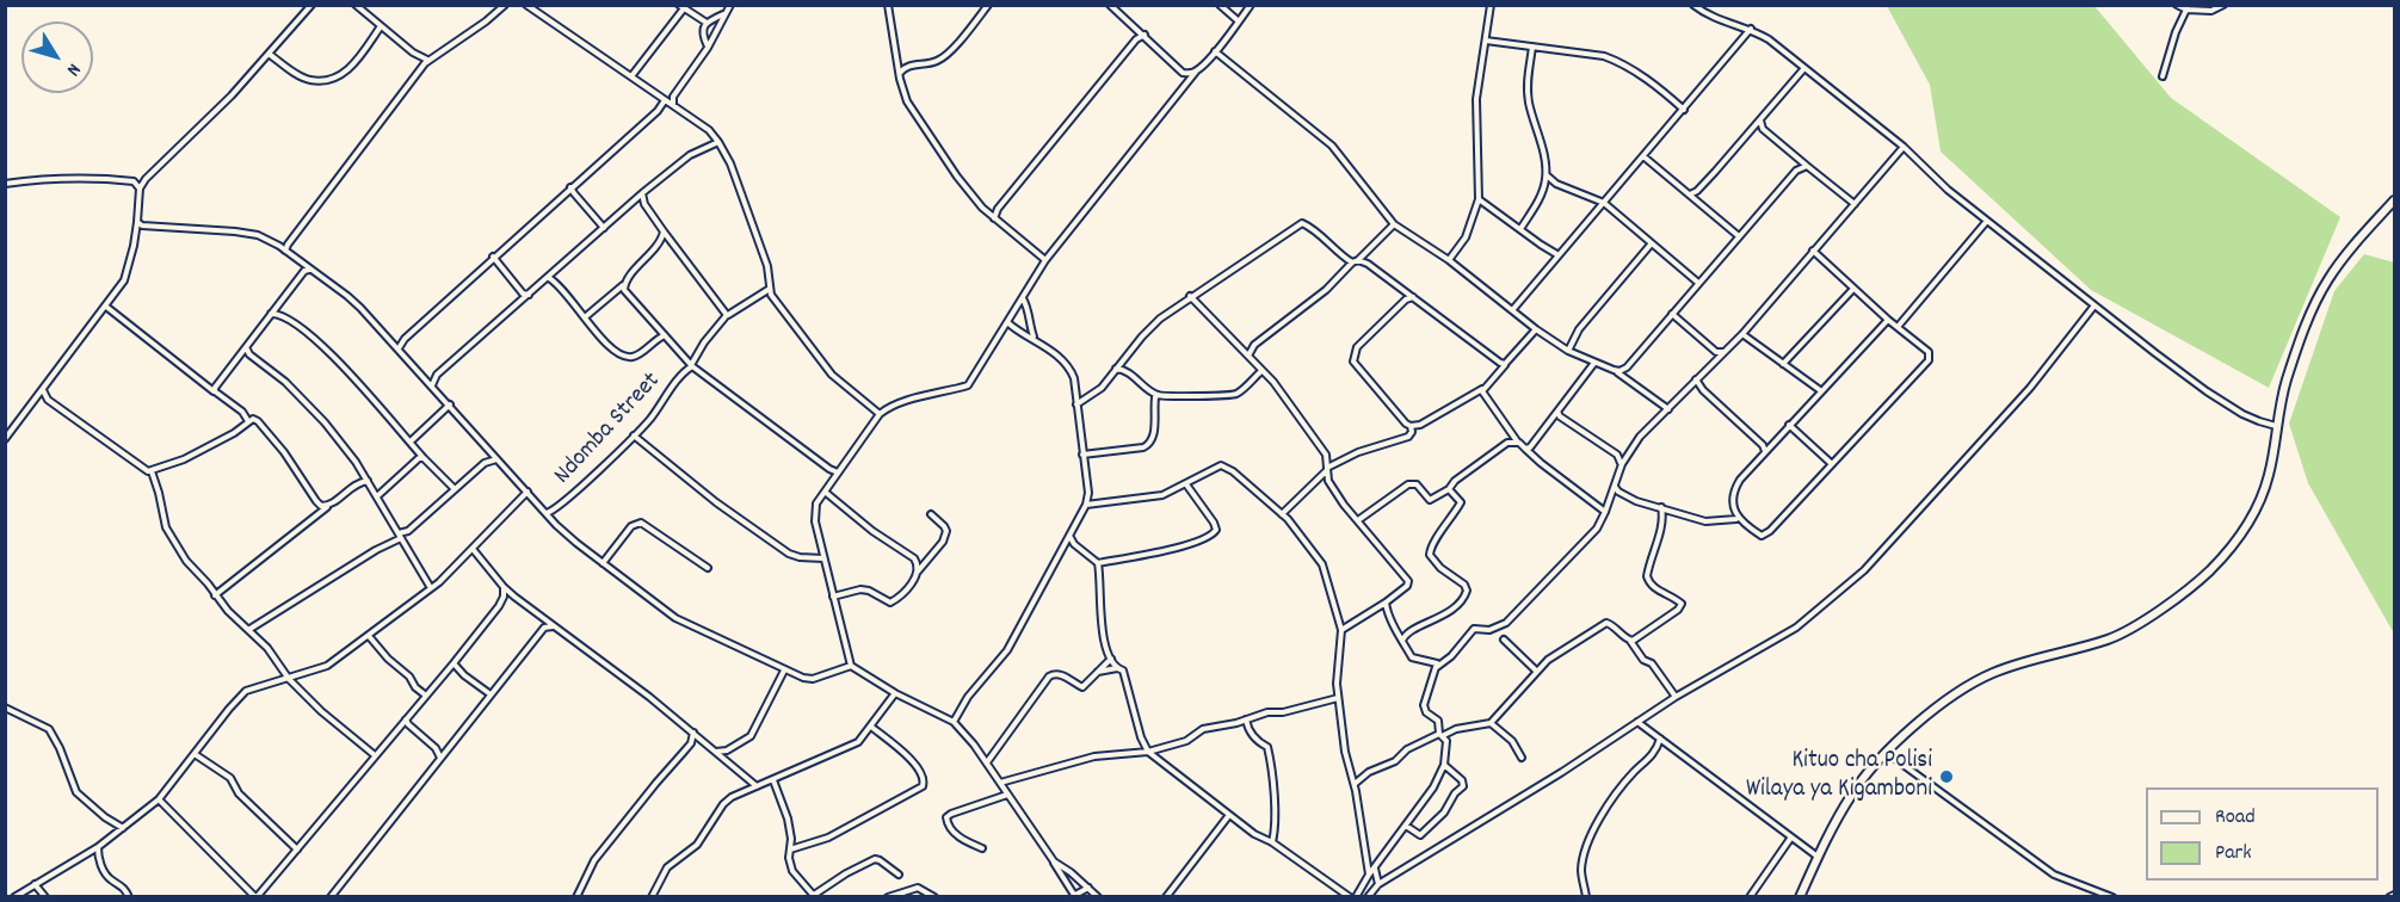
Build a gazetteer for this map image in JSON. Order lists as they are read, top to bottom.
{
  "streets": {
    "street": ["Ndomba Street"]
  },
  "places": ["Kituo cha Polisi Wilaya ya Kigamboni"],
  "legend": ["Road", "Park"],
  "north": "bottom right"
}
